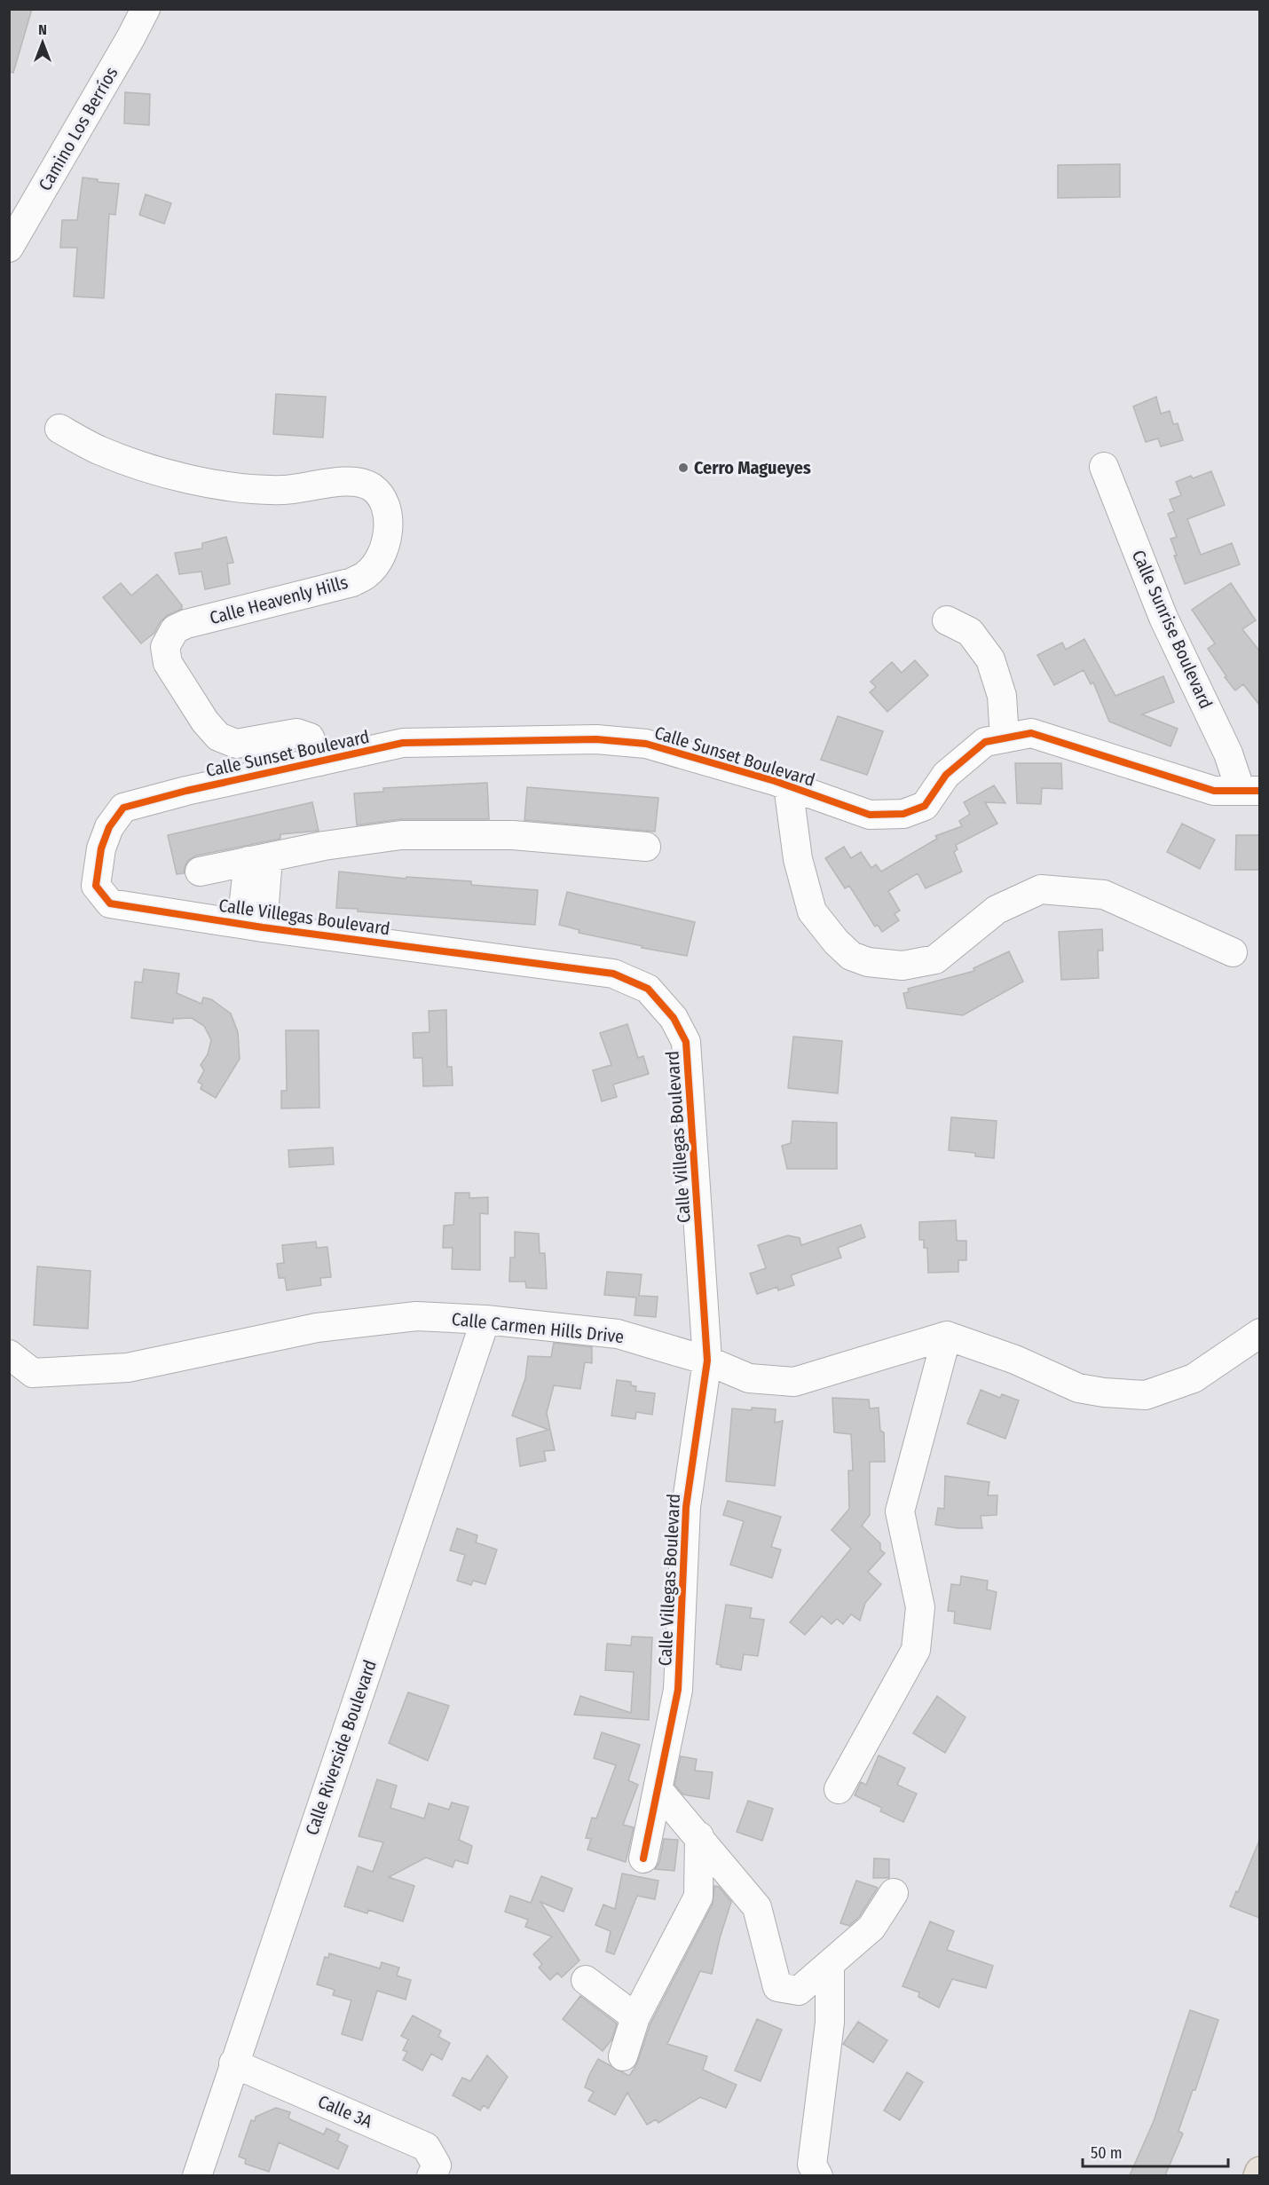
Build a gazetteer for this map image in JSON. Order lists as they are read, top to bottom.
{
  "streets": {
    "street": [
      "Camino Los Berríos",
      "Calle Heavenly Hills",
      "Calle Sunrise Boulevard",
      "Calle Sunset Boulevard",
      "Calle Villegas Boulevard",
      "Calle Carmen Hills Drive",
      "Calle Riverside Boulevard",
      "Calle 3A"
    ]
  },
  "crossings": [
    ["Calle Heavenly Hills", "Calle Sunset Boulevard"],
    ["Calle Sunrise Boulevard", "Calle Sunset Boulevard"],
    ["Calle Sunset Boulevard", "Calle Villegas Boulevard"],
    ["Calle Villegas Boulevard", "Calle Carmen Hills Drive"],
    ["Calle Carmen Hills Drive", "Calle Riverside Boulevard"],
    ["Calle Riverside Boulevard", "Calle 3A"]
  ],
  "places": ["Cerro Magueyes"],
  "scale_bar": "50 m",
  "north": "top"
}
